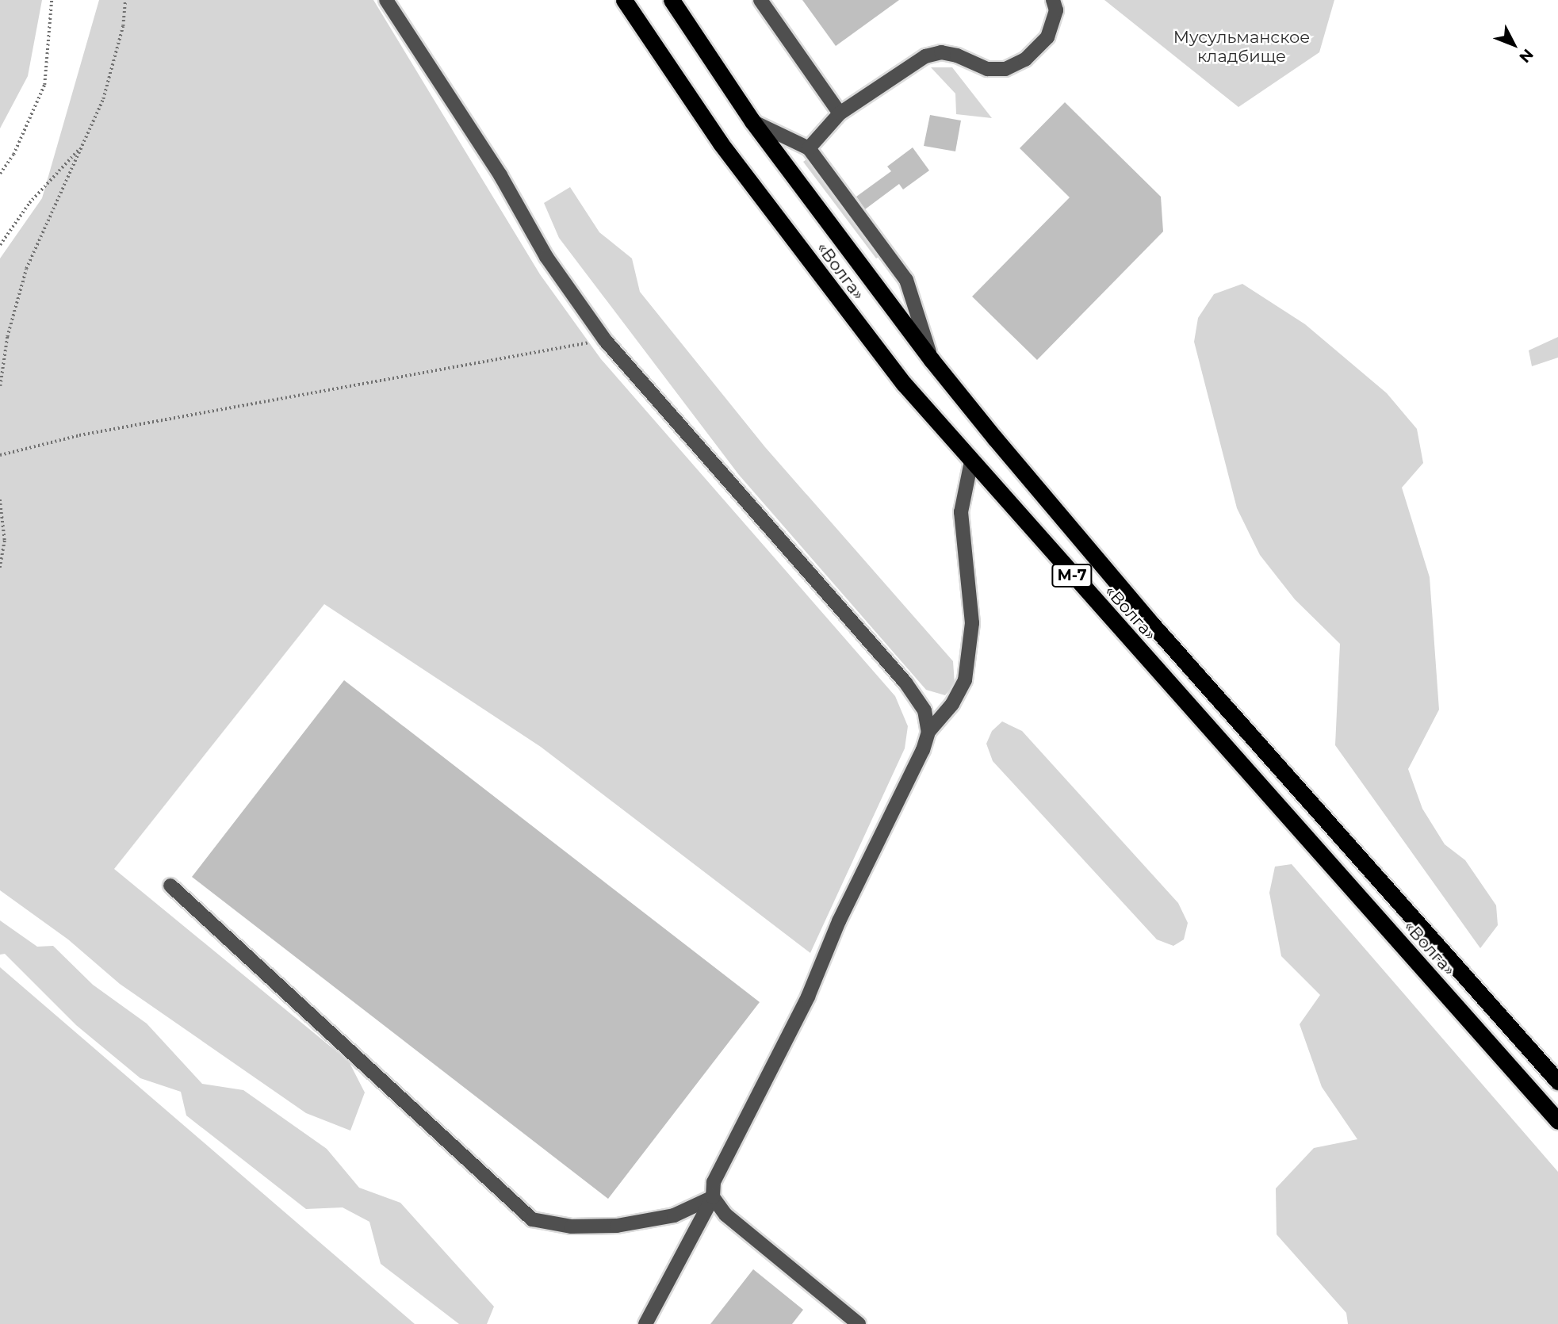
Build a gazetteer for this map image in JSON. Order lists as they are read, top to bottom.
{
  "streets": {
    "highway": ["«Волга»", "М-7"]
  },
  "parks": ["Мусульманское кладбище"],
  "north": "bottom right"
}
